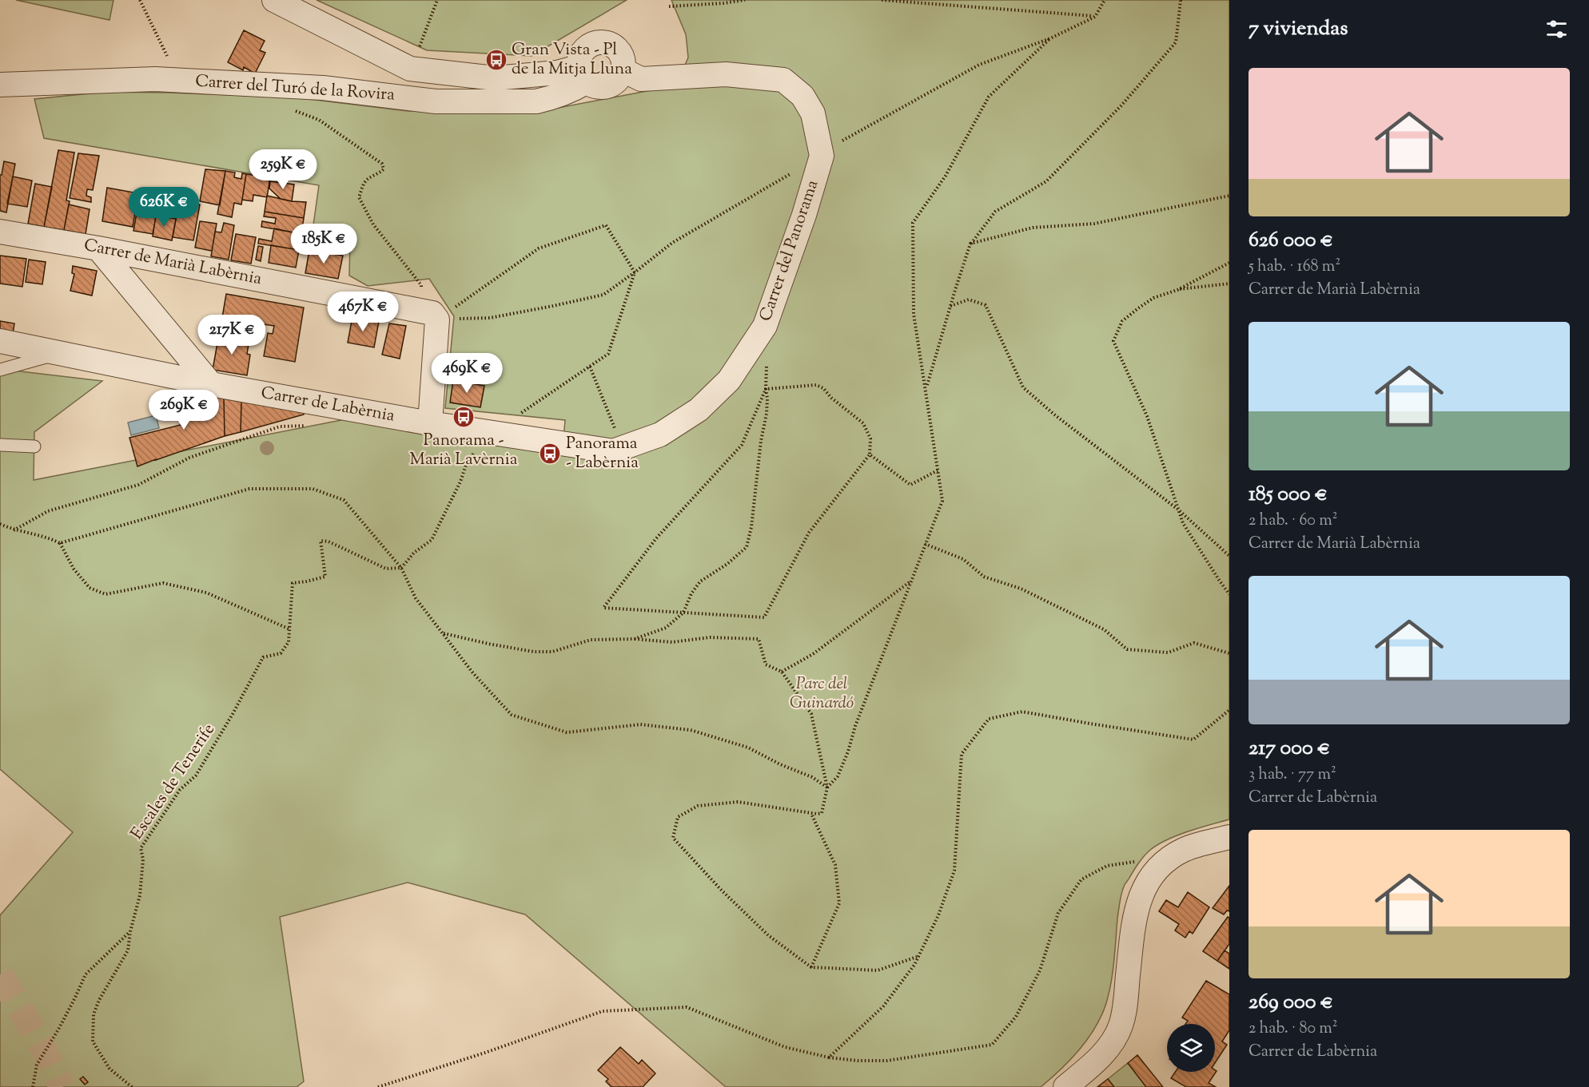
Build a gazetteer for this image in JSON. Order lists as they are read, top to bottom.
{
  "streets": {
    "street": [
      "Carrer del Turó de la Rovira",
      "Carrer del Panorama",
      "Carrer de Marià Labèrnia",
      "Carrer de Labèrnia"
    ],
    "path": ["Escales de Tenerife"]
  },
  "crossings": [
    ["Carrer del Turó de la Rovira", "Carrer del Panorama"],
    ["Carrer del Panorama", "Carrer de Labèrnia"]
  ],
  "parks": ["Parc del Guinardó"],
  "places": {
    "bus stop": ["Gran Vista - Pl de la Mitja Lluna", "Panorama - Marià Lavèrnia", "Panorama - Labèrnia"]
  },
  "page": {
    "heading": "7 viviendas",
    "list": [
      {
        "name": "626 000 €",
        "note": "5 hab. · 168 m² · Carrer de Marià Labèrnia"
      },
      {
        "name": "185 000 €",
        "note": "2 hab. · 60 m² · Carrer de Marià Labèrnia"
      },
      {
        "name": "217 000 €",
        "note": "3 hab. · 77 m² · Carrer de Labèrnia"
      },
      {
        "name": "269 000 €",
        "note": "2 hab. · 80 m² · Carrer de Labèrnia"
      }
    ],
    "price": [
      "259K €",
      "626K €",
      "185K €",
      "467K €",
      "217K €",
      "469K €",
      "269K €"
    ]
  }
}
